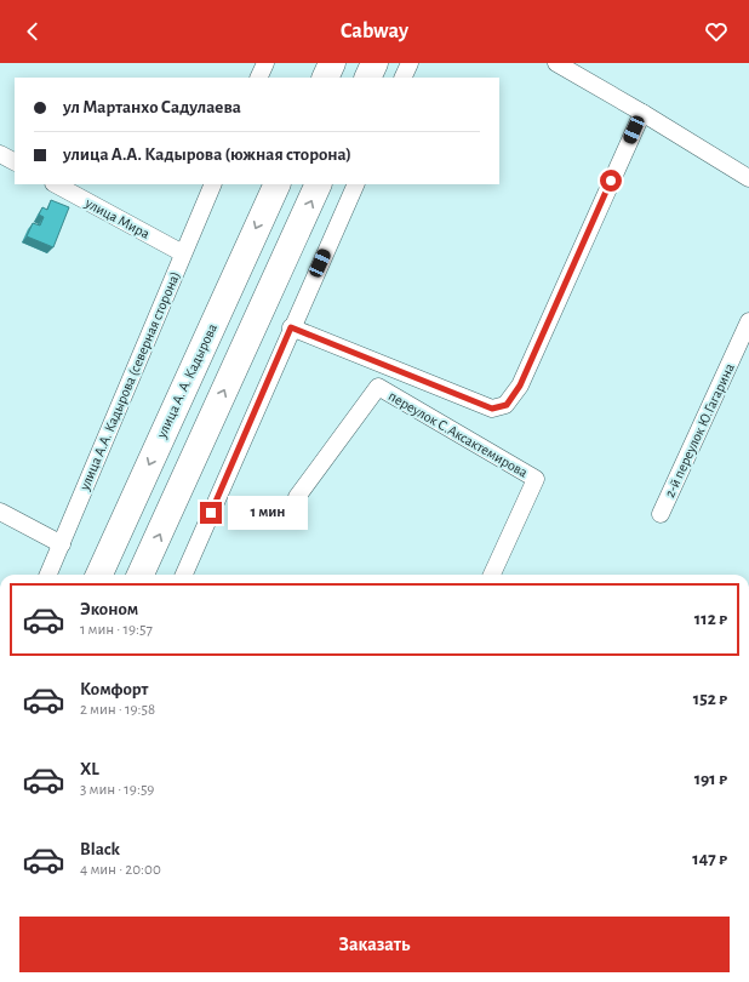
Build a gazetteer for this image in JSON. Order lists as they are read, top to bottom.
{
  "streets": {
    "main road": ["улица А. А. Кадырова"],
    "street": [
      "улица Мира",
      "улица А.А. Кадырова (северная сторона)",
      "2-й переулок Ю.Гагарина",
      "переулок С.Аксактемирова"
    ]
  },
  "crossings": [
    ["улица Мира", "улица А.А. Кадырова (северная сторона)"]
  ],
  "page": {
    "header": "Cabway",
    "banner": ["ул Мартанхо Садулаева", "улица А.А. Кадырова (южная сторона)"],
    "bubble": "1 мин",
    "list": [
      {
        "name": "Эконом",
        "note": "1 мин · 19:57",
        "value": "112 ₽"
      },
      {
        "name": "Комфорт",
        "note": "2 мин · 19:58",
        "value": "152 ₽"
      },
      {
        "name": "XL",
        "note": "3 мин · 19:59",
        "value": "191 ₽"
      },
      {
        "name": "Black",
        "note": "4 мин · 20:00",
        "value": "147 ₽"
      }
    ],
    "buttons": "Заказать"
  }
}
